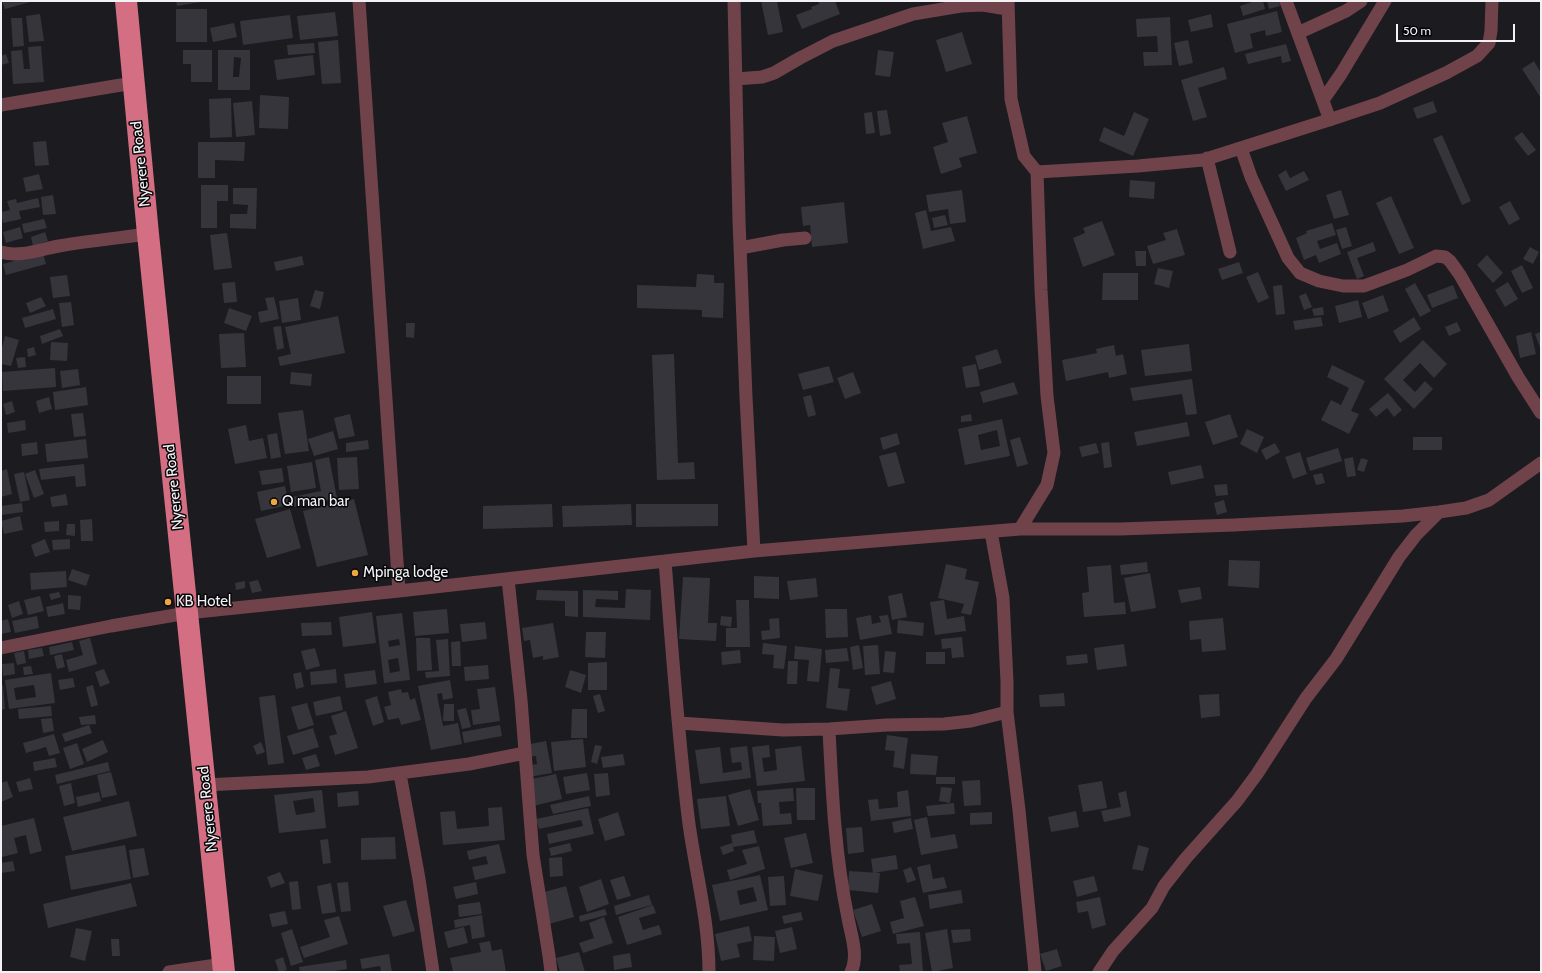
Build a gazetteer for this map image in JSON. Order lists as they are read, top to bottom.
{
  "streets": {
    "highway": ["Nyerere Road"]
  },
  "places": ["Q man bar", "Mpinga lodge", "KB Hotel"],
  "scale_bar": "50 m"
}
